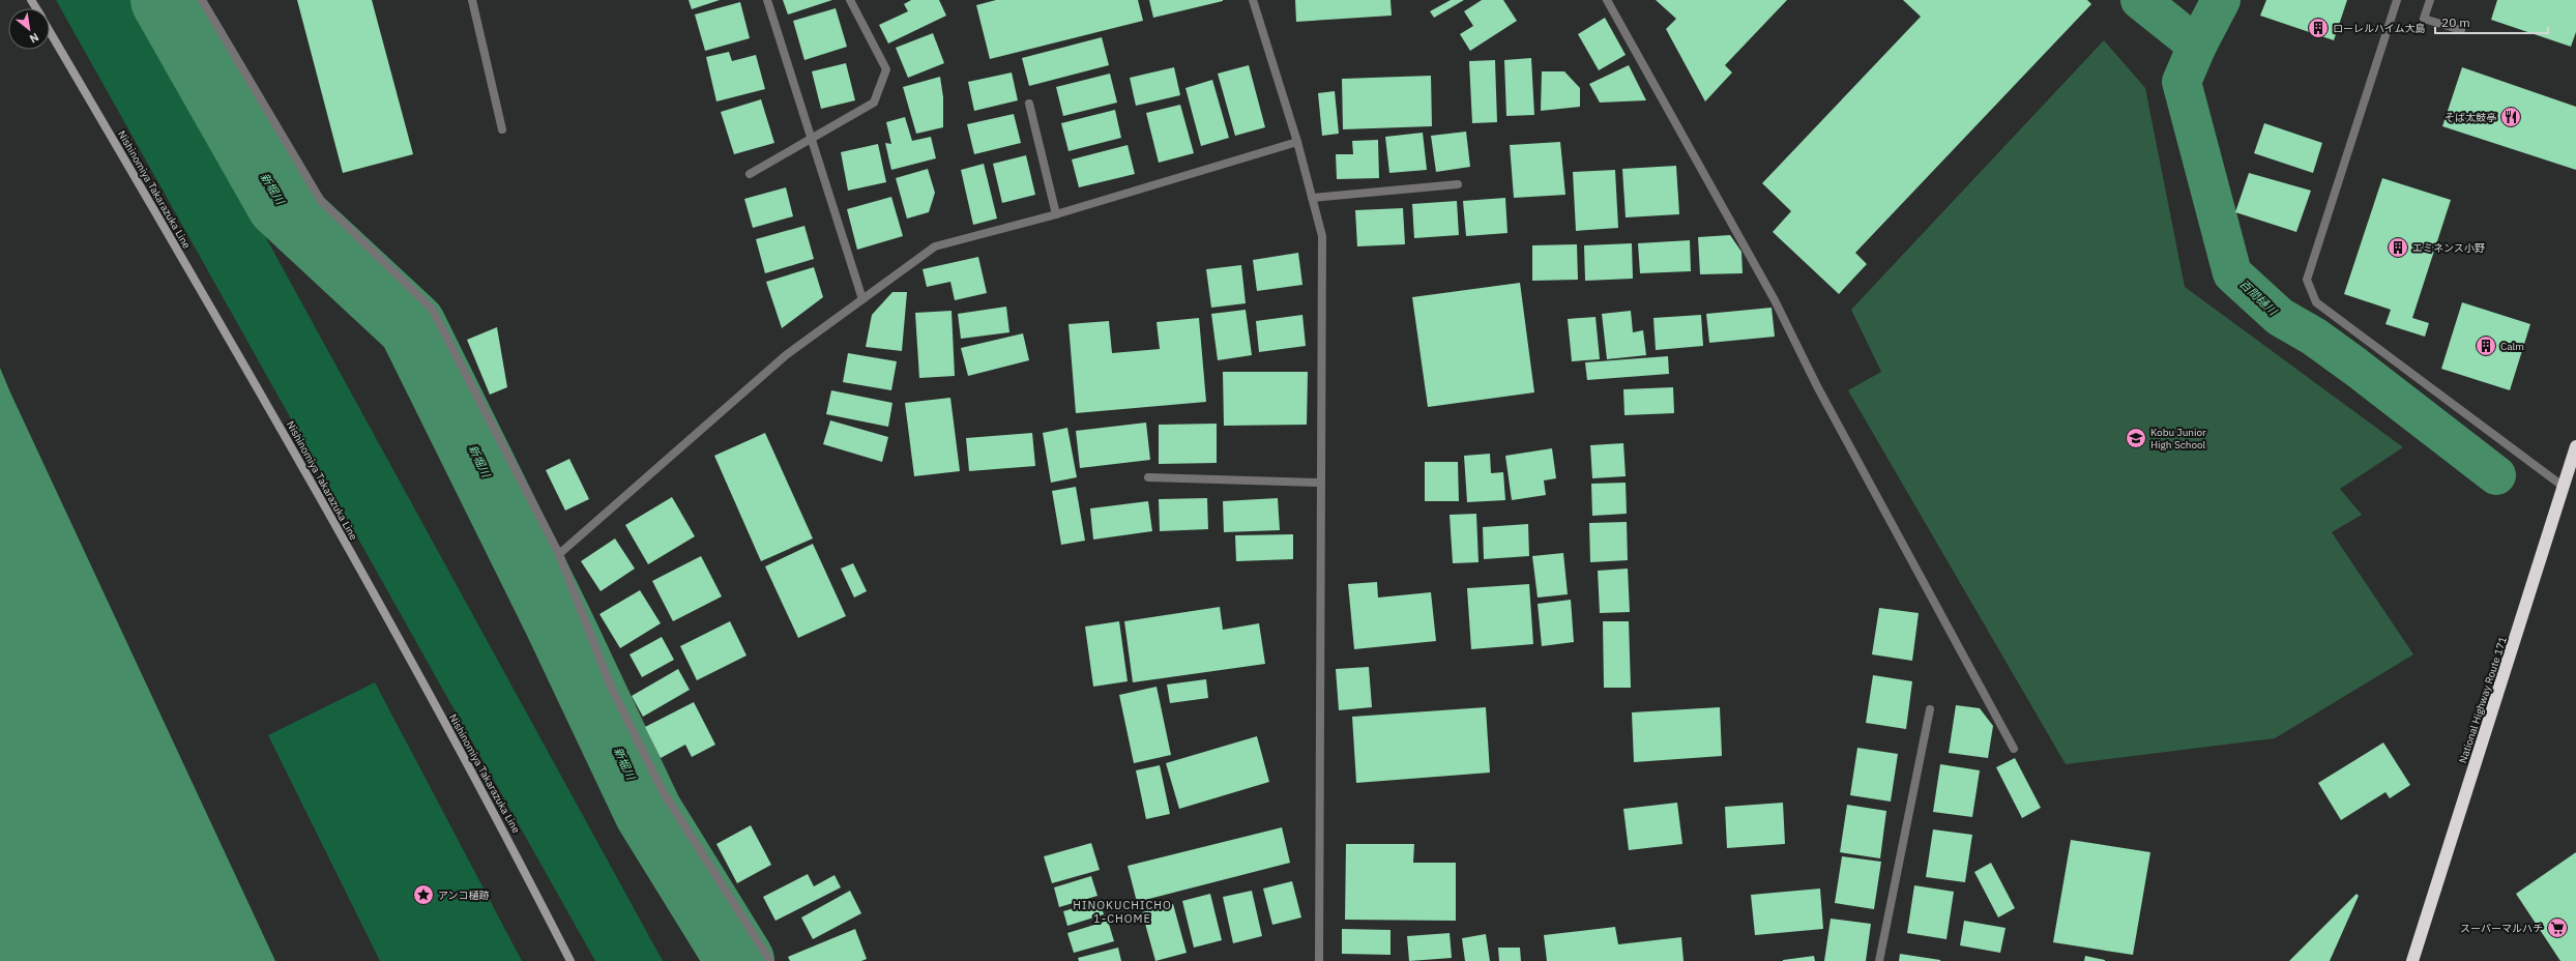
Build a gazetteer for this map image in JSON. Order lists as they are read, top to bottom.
{
  "streets": {
    "highway": ["National Highway Route 171"],
    "main road": ["Nishinomiya Takarazuka Line"]
  },
  "districts": ["HINOKUCHICHO 1-CHOME"],
  "water": ["新堀川", "百間樋川"],
  "places": {
    "building": ["ローレルハイム大島", "エミネンス小野", "Calm"],
    "restaurant": ["そば太鼓亭"],
    "school or university": ["Kobu Junior High School"],
    "place": ["アンコ樋跡"],
    "supermarket": ["スーパーマルハチ"]
  },
  "scale_bar": "20 m",
  "north": "bottom right"
}
